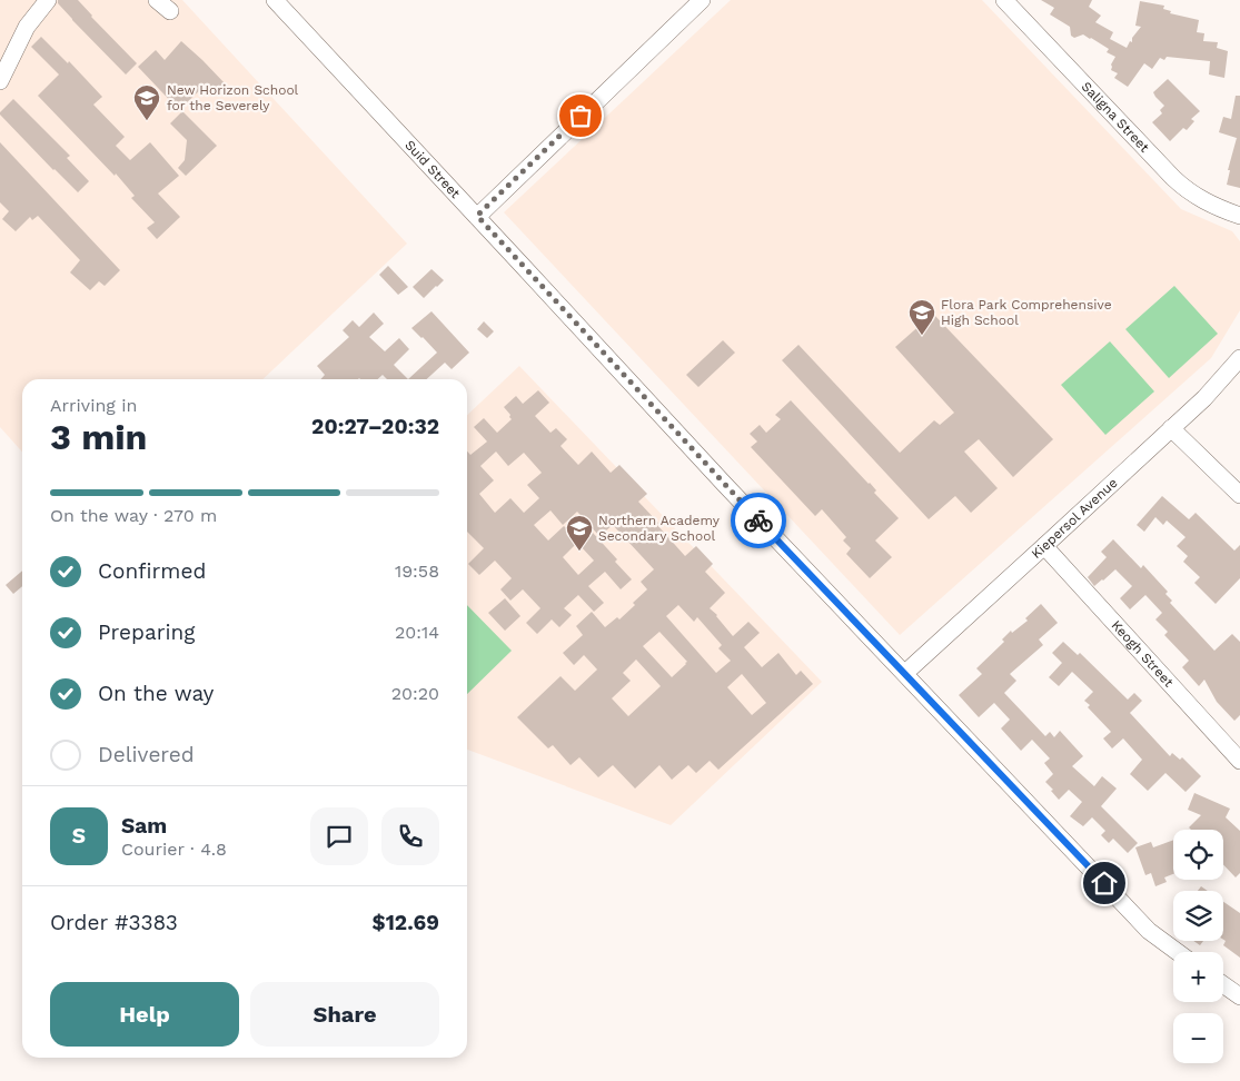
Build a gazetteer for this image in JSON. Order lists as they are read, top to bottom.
{
  "streets": {
    "street": [
      "Saligna Street",
      "Suid Street",
      "Kiepersol Avenue",
      "Keogh Street"
    ]
  },
  "crossings": [
    ["Suid Street", "Kiepersol Avenue"],
    ["Kiepersol Avenue", "Keogh Street"]
  ],
  "places": {
    "school or university": ["New Horizon School for the Severely", "Flora Park Comprehensive High School", "Northern Academy Secondary School"]
  },
  "page": {
    "heading": ["3 min", "Arriving in", "20:27–20:32"],
    "panel": [
      "Sam",
      "Courier · 4.8",
      "Order #3383",
      "$12.69"
    ],
    "bar": "On the way · 270 m",
    "list": [
      ["Confirmed", "19:58"],
      ["Preparing", "20:14"],
      ["On the way", "20:20"],
      "Delivered"
    ],
    "round": "S",
    "map_buttons": ["+", "−"],
    "buttons": ["Help", "Share"]
  }
}
